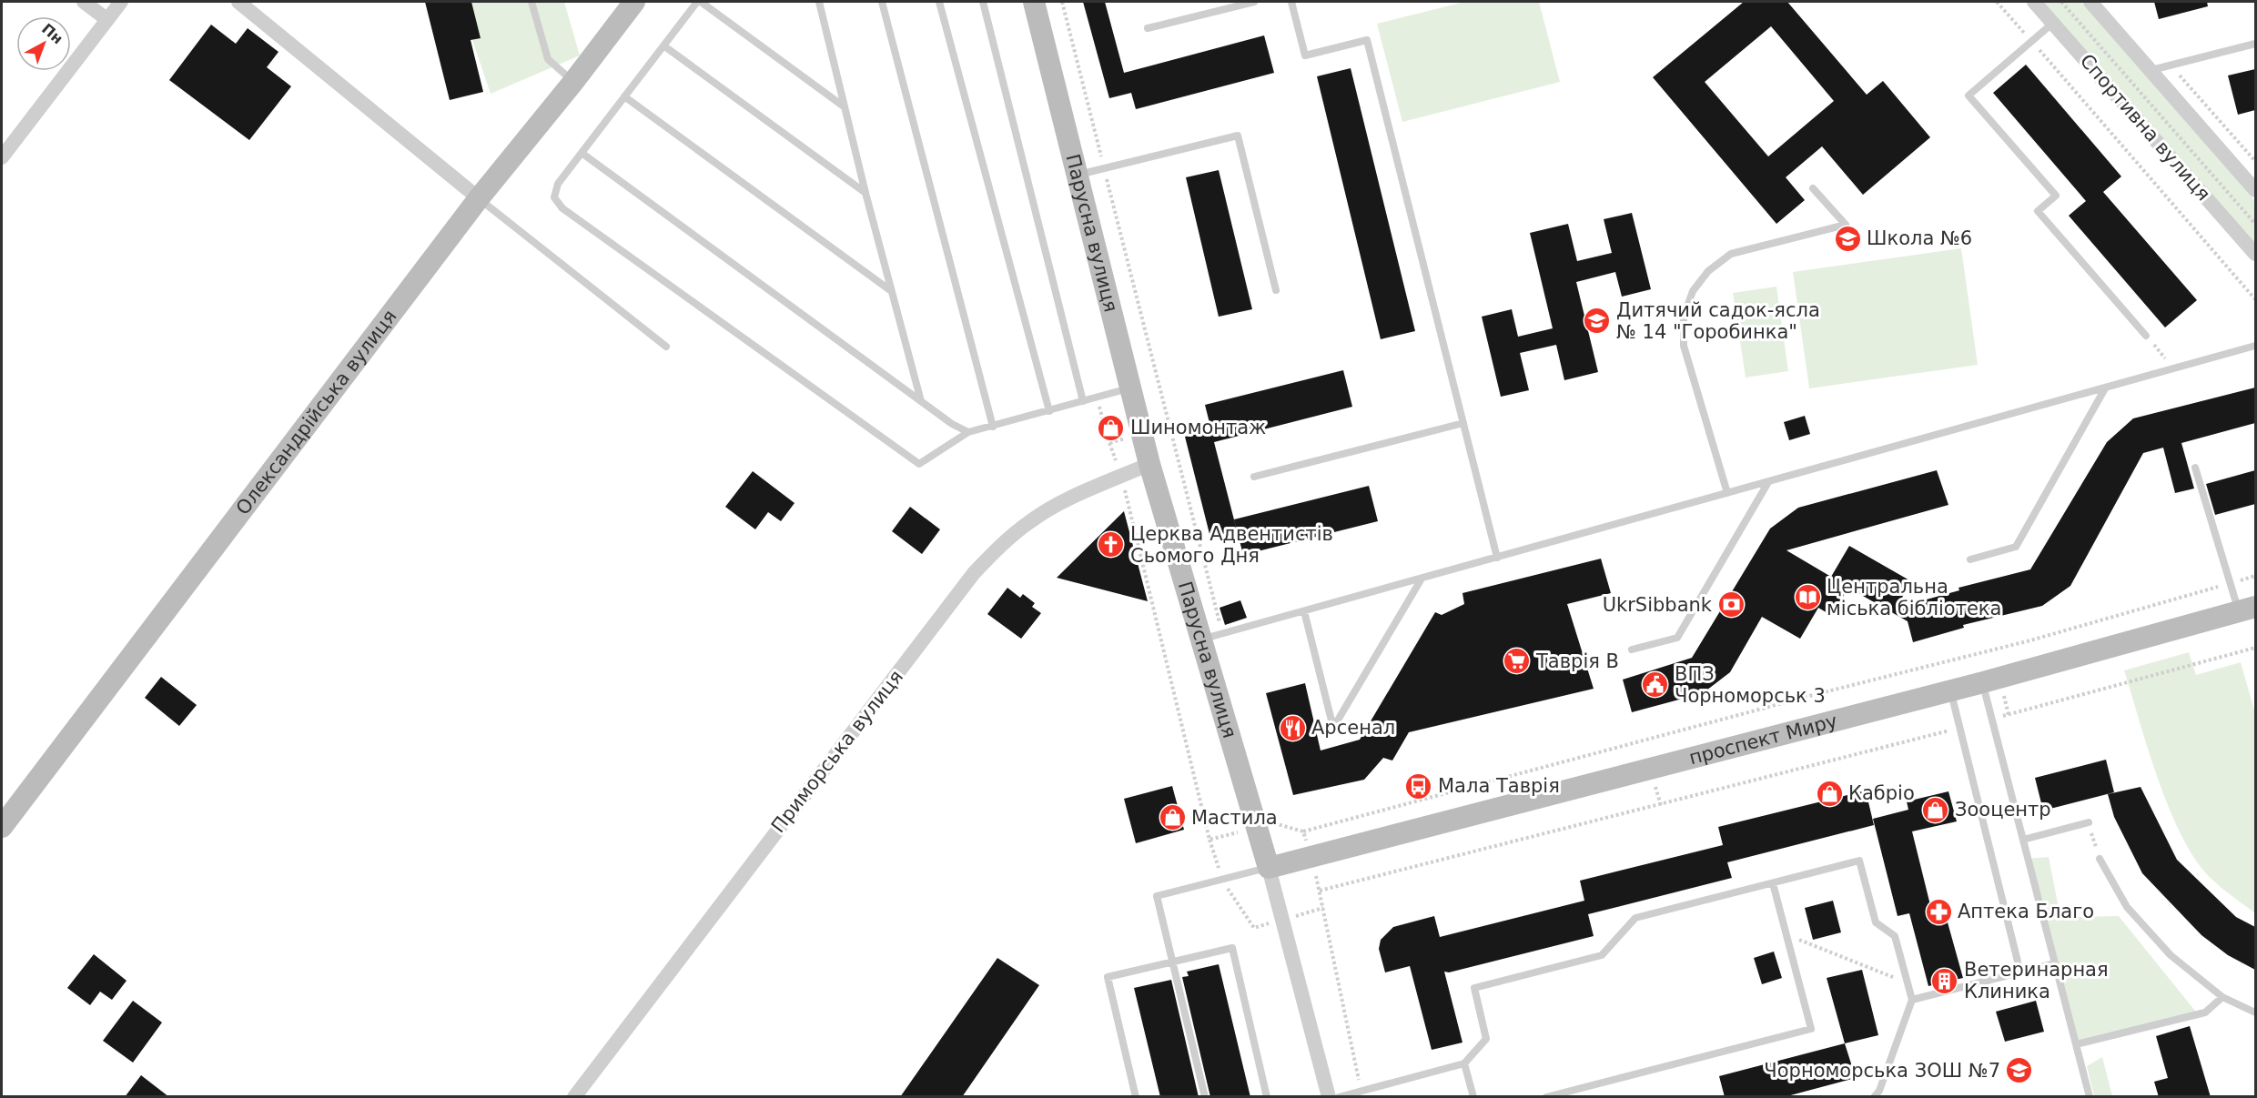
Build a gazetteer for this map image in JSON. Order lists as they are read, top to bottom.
{
  "streets": {
    "street": [
      "Спортивна вулиця",
      "Парусна вулиця",
      "Олександрійська вулиця",
      "проспект Миру",
      "Приморська вулиця"
    ]
  },
  "crossings": [
    ["Парусна вулиця", "проспект Миру"],
    ["Парусна вулиця", "Приморська вулиця"]
  ],
  "places": {
    "school or university": ["Школа №6", "Дитячий садок-ясла № 14 \"Горобинка\"", "Чорноморська ЗОШ №7"],
    "shop": [
      "Шиномонтаж",
      "Кабріо",
      "Зооцентр",
      "Мастила"
    ],
    "church": ["Церква Адвентистів Сьомого Дня"],
    "library": ["Центральна міська бібліотека"],
    "bank": ["UkrSibbank"],
    "supermarket": ["Таврія В"],
    "public building": ["ВПЗ Чорноморськ 3"],
    "restaurant": ["Арсенал"],
    "bus stop": ["Мала Таврія"],
    "pharmacy": ["Аптека Благо"],
    "building": ["Ветеринарная Клиника"]
  },
  "north": "top right"
}
